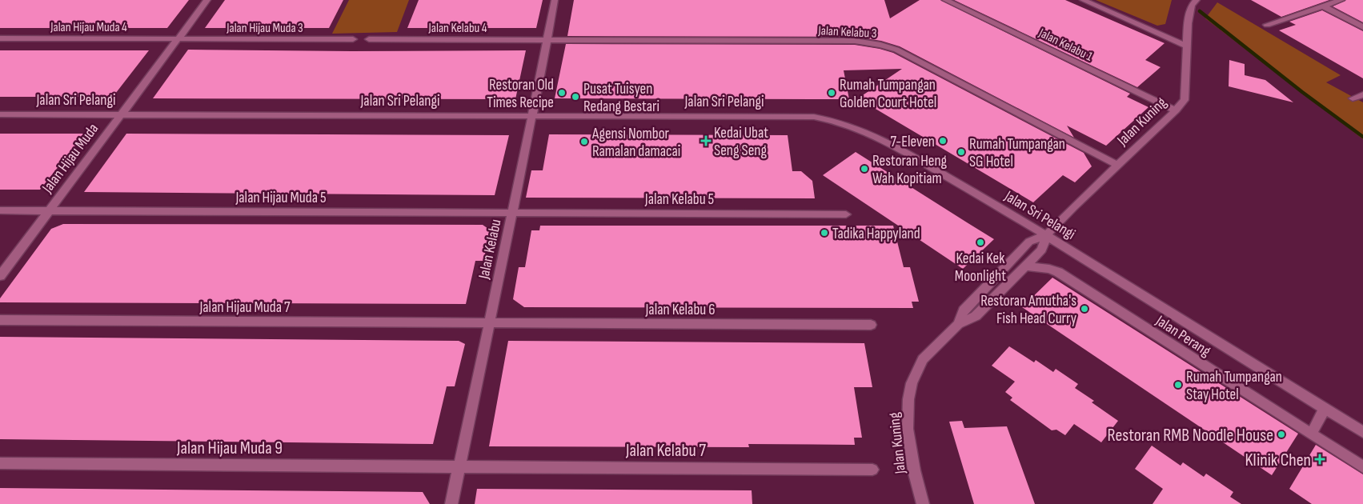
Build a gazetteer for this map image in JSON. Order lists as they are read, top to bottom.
{
  "streets": {
    "street": [
      "Jalan Hijau Muda 4",
      "Jalan Hijau Muda 3",
      "Jalan Kelabu 4",
      "Jalan Kelabu 3",
      "Jalan Kelabu 1",
      "Jalan Sri Pelangi",
      "Jalan Kuning",
      "Jalan Hijau Muda",
      "Jalan Hijau Muda 5",
      "Jalan Kelabu 5",
      "Jalan Kelabu",
      "Jalan Hijau Muda 7",
      "Jalan Kelabu 6",
      "Jalan Perang",
      "Jalan Hijau Muda 9",
      "Jalan Kelabu 7"
    ]
  },
  "crossings": [
    ["Jalan Hijau Muda 4", "Jalan Hijau Muda 3"],
    ["Jalan Hijau Muda 4", "Jalan Hijau Muda"],
    ["Jalan Hijau Muda 3", "Jalan Hijau Muda"],
    ["Jalan Kelabu 4", "Jalan Kelabu 3"],
    ["Jalan Kelabu 4", "Jalan Kelabu"],
    ["Jalan Kelabu 3", "Jalan Kuning"],
    ["Jalan Kelabu 3", "Jalan Kelabu"],
    ["Jalan Kelabu 1", "Jalan Kuning"],
    ["Jalan Sri Pelangi", "Jalan Kuning"],
    ["Jalan Sri Pelangi", "Jalan Hijau Muda"],
    ["Jalan Sri Pelangi", "Jalan Kelabu"],
    ["Jalan Kuning", "Jalan Perang"],
    ["Jalan Hijau Muda", "Jalan Hijau Muda 5"],
    ["Jalan Hijau Muda 5", "Jalan Kelabu 5"],
    ["Jalan Hijau Muda 5", "Jalan Kelabu"],
    ["Jalan Kelabu 5", "Jalan Kelabu"],
    ["Jalan Kelabu", "Jalan Hijau Muda 7"],
    ["Jalan Kelabu", "Jalan Kelabu 6"],
    ["Jalan Kelabu", "Jalan Hijau Muda 9"],
    ["Jalan Kelabu", "Jalan Kelabu 7"],
    ["Jalan Hijau Muda 7", "Jalan Kelabu 6"],
    ["Jalan Hijau Muda 9", "Jalan Kelabu 7"]
  ],
  "places": {
    "other": [
      "Restoran Old Times Recipe",
      "Rumah Tumpangan Golden Court Hotel",
      "Pusat Tuisyen Redang Bestari",
      "7-Eleven",
      "Agensi Nombor Ramalan damacai",
      "Rumah Tumpangan SG Hotel",
      "Restoran Heng Wah Kopitiam",
      "Tadika Happyland",
      "Kedai Kek Moonlight",
      "Restoran Amutha's Fish Head Curry",
      "Rumah Tumpangan Stay Hotel",
      "Restoran RMB Noodle House"
    ],
    "health": ["Kedai Ubat Seng Seng", "Klinik Chen"]
  }
}
